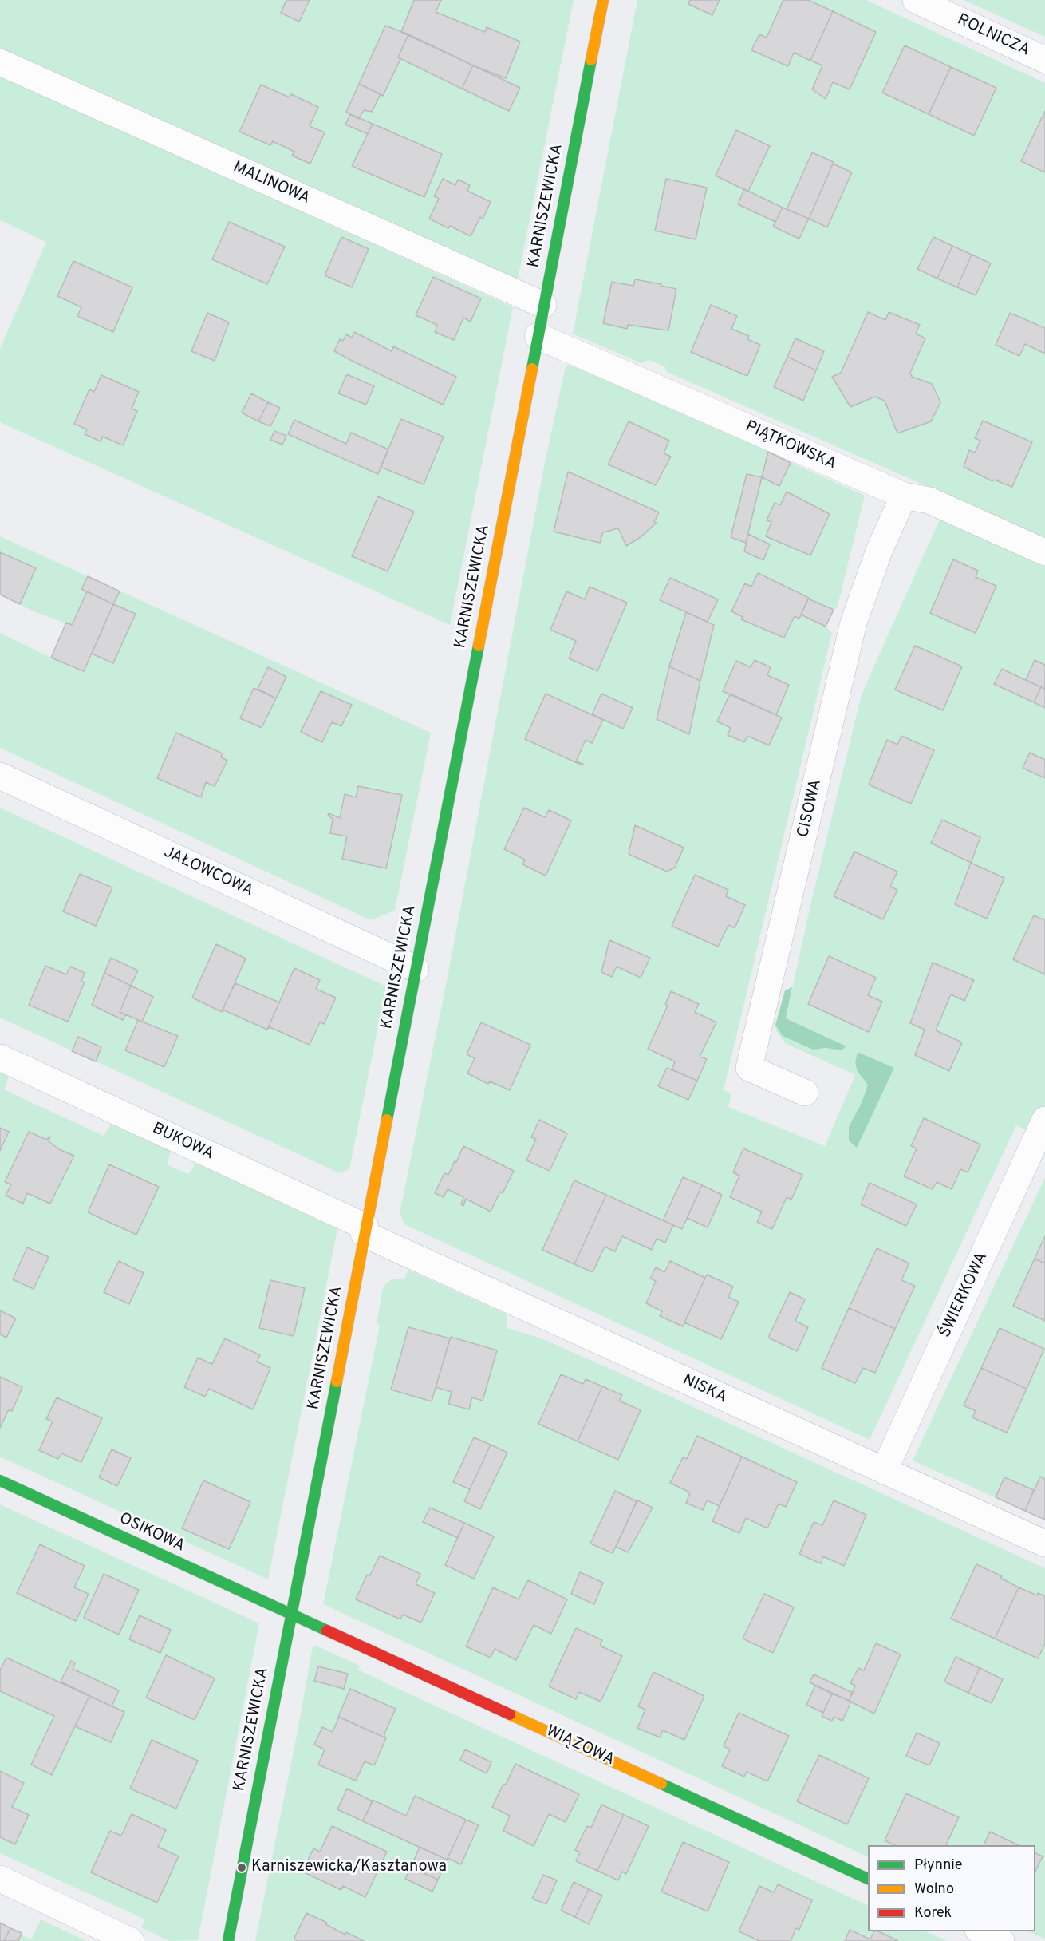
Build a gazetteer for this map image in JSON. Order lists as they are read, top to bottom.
{
  "streets": {
    "street": [
      "ROLNICZA",
      "MALINOWA",
      "KARNISZEWICKA",
      "PIĄTKOWSKA",
      "CISOWA",
      "JAŁOWCOWA",
      "BUKOWA",
      "ŚWIERKOWA",
      "NISKA",
      "OSIKOWA",
      "WIĄZOWA"
    ]
  },
  "crossings": [
    ["MALINOWA", "KARNISZEWICKA"],
    ["KARNISZEWICKA", "PIĄTKOWSKA"],
    ["KARNISZEWICKA", "JAŁOWCOWA"],
    ["KARNISZEWICKA", "BUKOWA"],
    ["KARNISZEWICKA", "NISKA"],
    ["KARNISZEWICKA", "OSIKOWA"],
    ["KARNISZEWICKA", "WIĄZOWA"],
    ["PIĄTKOWSKA", "CISOWA"],
    ["BUKOWA", "NISKA"],
    ["ŚWIERKOWA", "NISKA"],
    ["OSIKOWA", "WIĄZOWA"]
  ],
  "places": ["Karniszewicka/Kasztanowa"],
  "legend": ["Płynnie", "Wolno", "Korek"]
}
